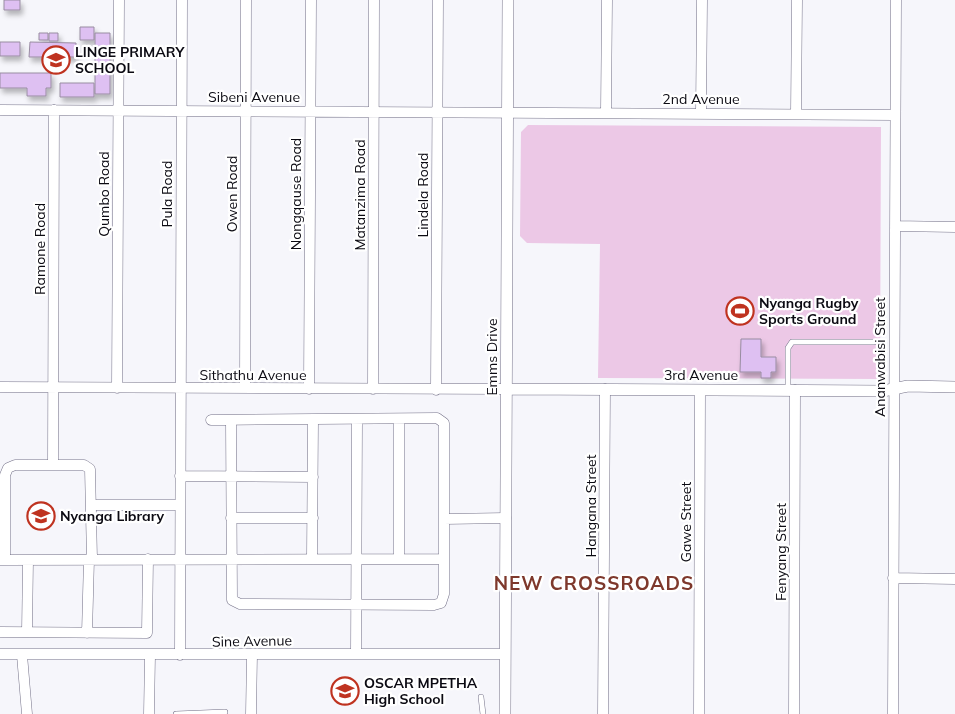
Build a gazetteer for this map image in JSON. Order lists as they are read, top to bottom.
{
  "streets": {
    "street": [
      "Sibeni Avenue",
      "2nd Avenue",
      "Qumbo Road",
      "Pula Road",
      "Owen Road",
      "Nongqause Road",
      "Matanzima Road",
      "Lindela Road",
      "Ramone Road",
      "Emms Drive",
      "Ananwabisi Street",
      "Sithathu Avenue",
      "3rd Avenue",
      "Hangana Street",
      "Gawe Street",
      "Fenyang Street",
      "Sine Avenue"
    ]
  },
  "crossings": [
    ["Sibeni Avenue", "2nd Avenue"],
    ["Sibeni Avenue", "Qumbo Road"],
    ["Sibeni Avenue", "Pula Road"],
    ["Sibeni Avenue", "Owen Road"],
    ["Sibeni Avenue", "Nongqause Road"],
    ["Sibeni Avenue", "Matanzima Road"],
    ["Sibeni Avenue", "Lindela Road"],
    ["Sibeni Avenue", "Ramone Road"],
    ["Sibeni Avenue", "Emms Drive"],
    ["2nd Avenue", "Emms Drive"],
    ["2nd Avenue", "Ananwabisi Street"],
    ["Qumbo Road", "Sithathu Avenue"],
    ["Pula Road", "Sithathu Avenue"],
    ["Pula Road", "Sine Avenue"],
    ["Owen Road", "Sithathu Avenue"],
    ["Nongqause Road", "Sithathu Avenue"],
    ["Matanzima Road", "Sithathu Avenue"],
    ["Lindela Road", "Sithathu Avenue"],
    ["Ramone Road", "Sithathu Avenue"],
    ["Emms Drive", "Sithathu Avenue"],
    ["Emms Drive", "3rd Avenue"],
    ["Emms Drive", "Sine Avenue"],
    ["Ananwabisi Street", "3rd Avenue"],
    ["Sithathu Avenue", "3rd Avenue"],
    ["3rd Avenue", "Hangana Street"],
    ["3rd Avenue", "Gawe Street"],
    ["3rd Avenue", "Fenyang Street"]
  ],
  "districts": ["NEW CROSSROADS"],
  "places": {
    "school or university": ["LINGE PRIMARY SCHOOL", "Nyanga Library", "OSCAR MPETHA High School"],
    "sports": ["Nyanga Rugby Sports Ground"]
  }
}
